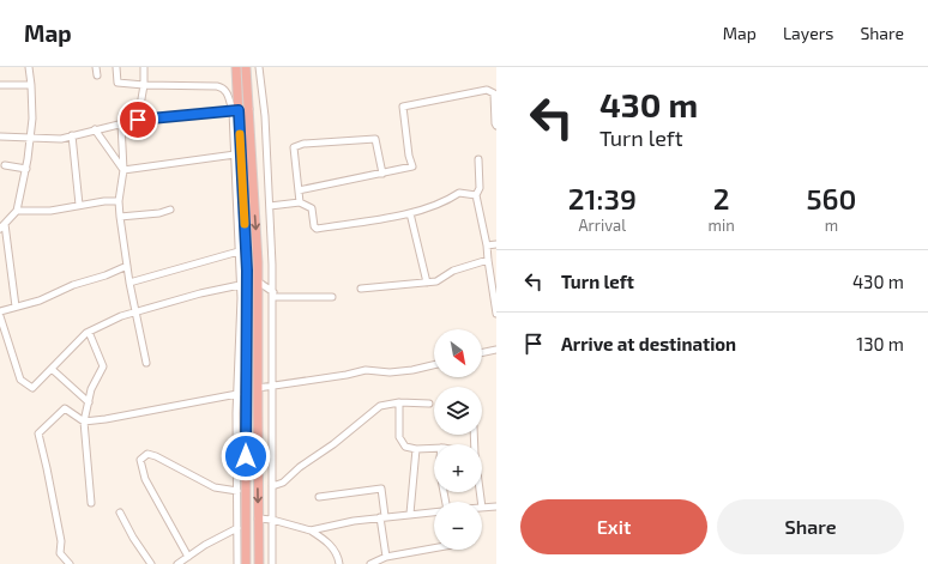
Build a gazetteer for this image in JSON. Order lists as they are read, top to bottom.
{
  "north": "bottom right",
  "page": {
    "header": "Map",
    "nav": ["Map", "Layers", "Share"],
    "turn": ["430 m", "Turn left"],
    "eta": [
      "21:39",
      "Arrival",
      "2",
      "min",
      "560",
      "m"
    ],
    "list": [
      {
        "name": "Turn left",
        "value": "430 m"
      },
      {
        "name": "Arrive at destination",
        "value": "130 m"
      }
    ],
    "map_buttons": ["+", "−"],
    "buttons": ["Exit", "Share"]
  }
}
